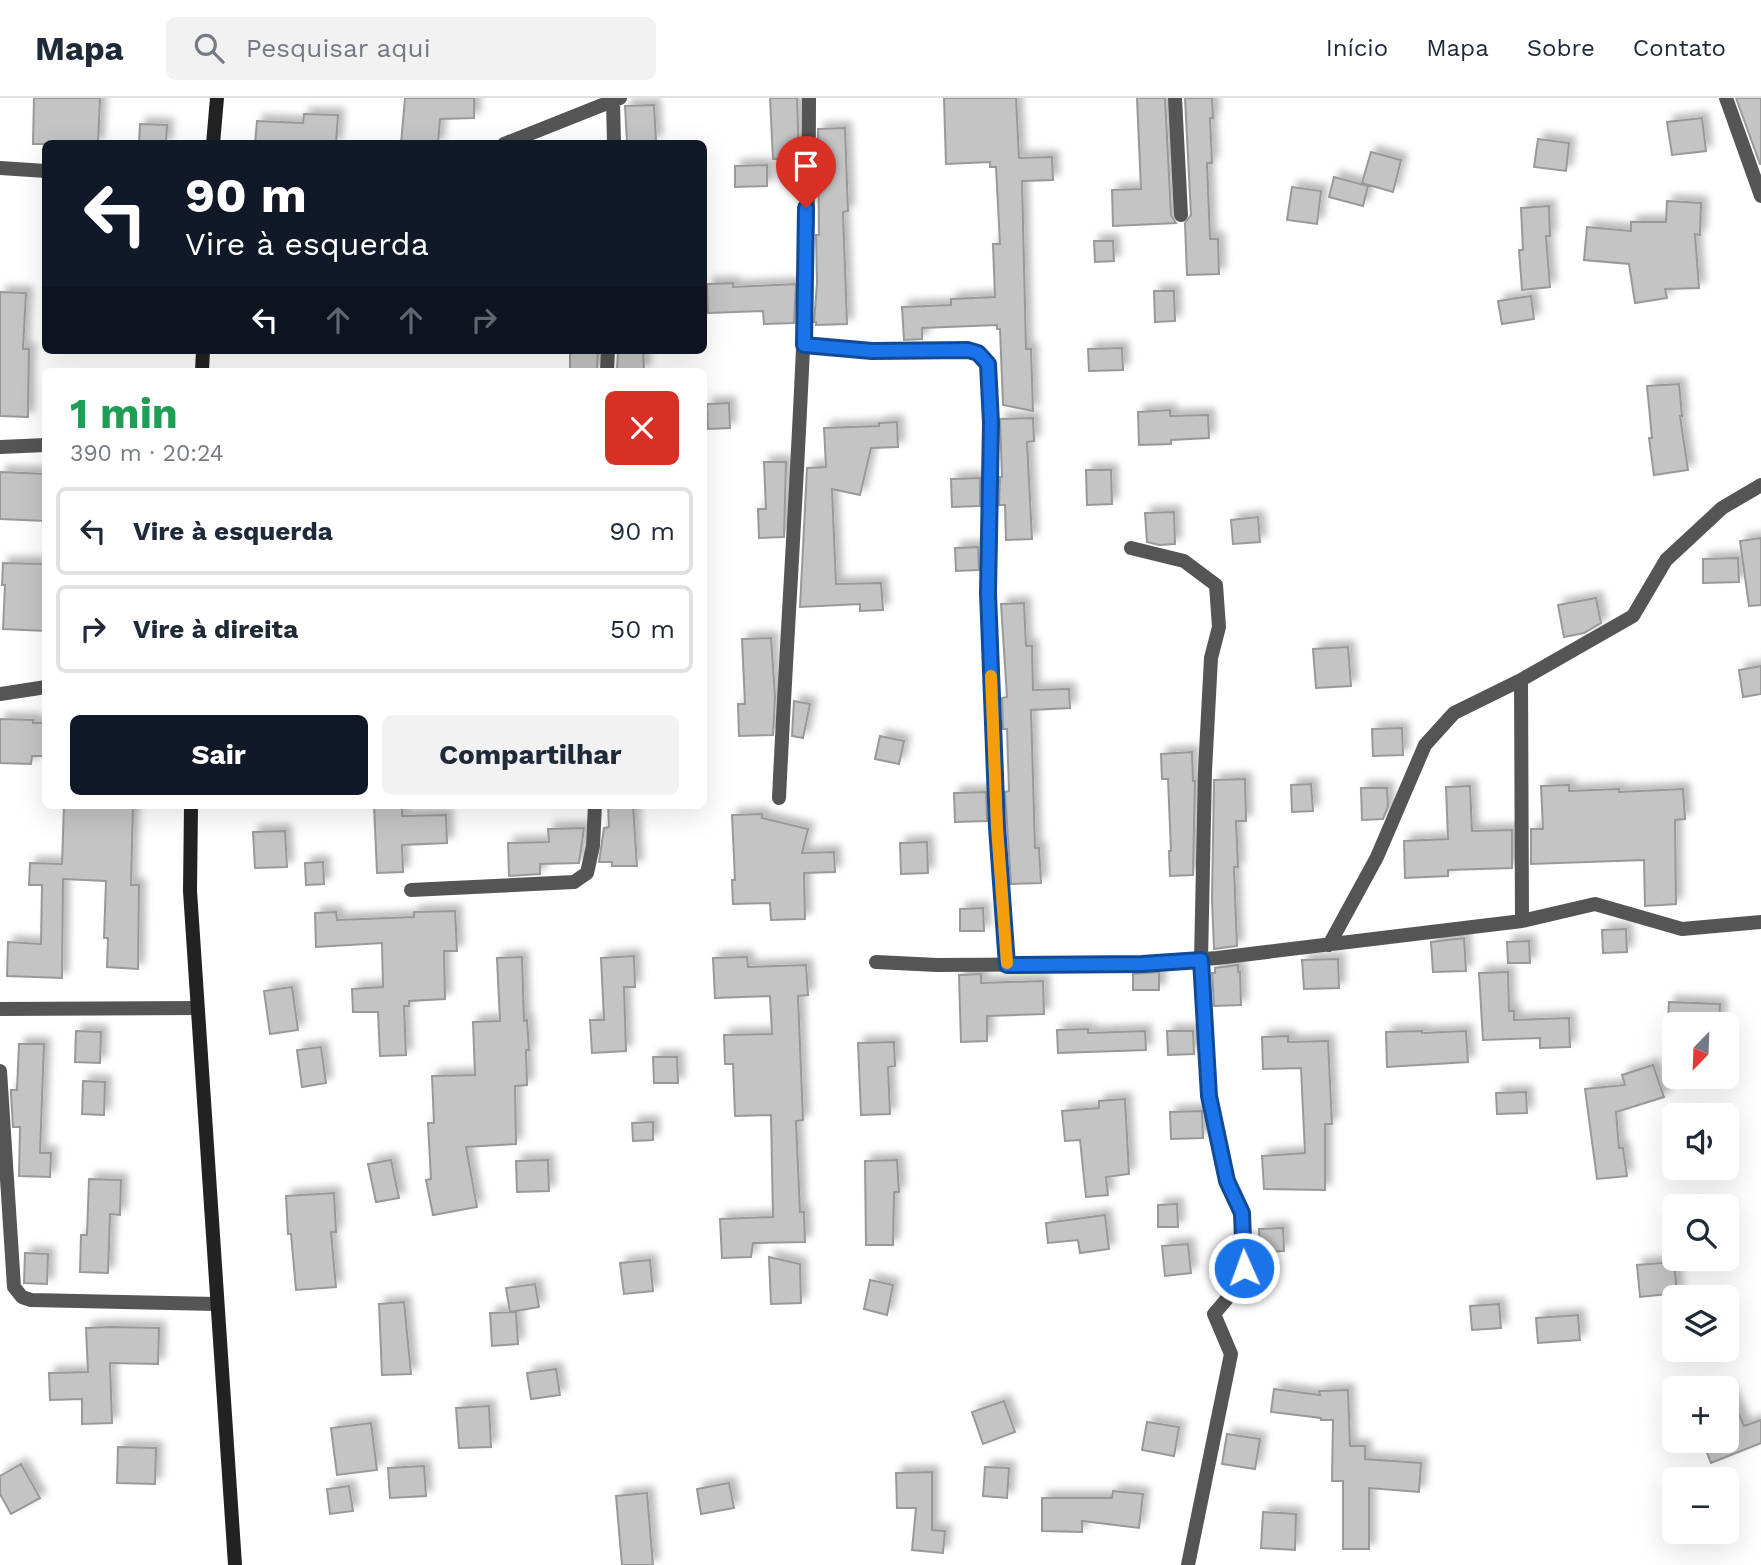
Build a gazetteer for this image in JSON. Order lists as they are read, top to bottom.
{
  "north": "bottom left",
  "page": {
    "header": "Mapa",
    "search": "Pesquisar aqui",
    "nav": [
      "Início",
      "Mapa",
      "Sobre",
      "Contato"
    ],
    "turn": ["90 m", "Vire à esquerda"],
    "heading": ["1 min", "390 m · 20:24"],
    "list": [
      {
        "name": "Vire à esquerda",
        "value": "90 m"
      },
      {
        "name": "Vire à direita",
        "value": "50 m"
      }
    ],
    "buttons": ["Sair", "Compartilhar"],
    "map_buttons": ["+", "−"]
  }
}
